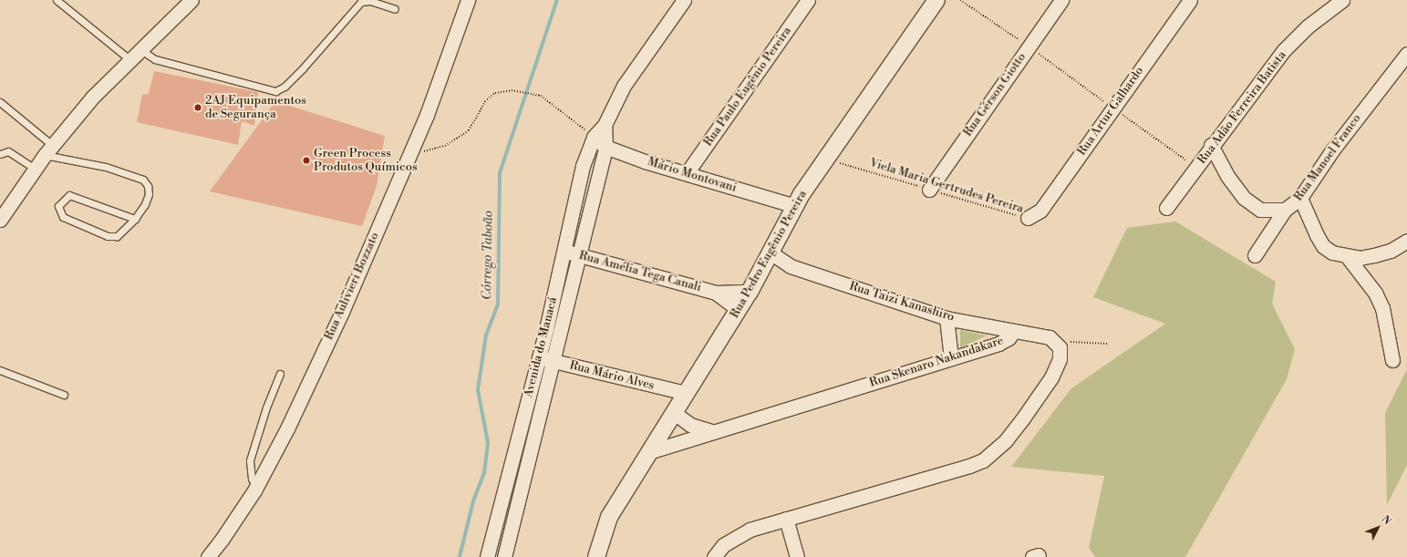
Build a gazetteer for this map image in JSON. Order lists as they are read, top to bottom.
{
  "streets": {
    "street": [
      "Rua Paulo Eugênio Pereira",
      "Rua Gérson Giotto",
      "Rua Adão Ferreira Batista",
      "Rua Artur Galhardo",
      "Rua Manoel Franco",
      "Mário Montovani",
      "Rua Pedro Eugênio Pereira",
      "Rua Amélia Tega Canali",
      "Rua Aulivieri Bozzato",
      "Rua Taizi Kanashiro",
      "Avenida do Manacá",
      "Rua Skenaro Nakandakare",
      "Rua Mário Alves"
    ],
    "path": ["Viela Maria Gertrudes Pereira"]
  },
  "crossings": [
    ["Rua Paulo Eugênio Pereira", "Mário Montovani"],
    ["Rua Gérson Giotto", "Viela Maria Gertrudes Pereira"],
    ["Rua Adão Ferreira Batista", "Rua Manoel Franco"],
    ["Rua Artur Galhardo", "Viela Maria Gertrudes Pereira"],
    ["Mário Montovani", "Rua Pedro Eugênio Pereira"],
    ["Mário Montovani", "Avenida do Manacá"],
    ["Viela Maria Gertrudes Pereira", "Rua Pedro Eugênio Pereira"],
    ["Rua Pedro Eugênio Pereira", "Rua Amélia Tega Canali"],
    ["Rua Pedro Eugênio Pereira", "Rua Taizi Kanashiro"],
    ["Rua Pedro Eugênio Pereira", "Rua Skenaro Nakandakare"],
    ["Rua Pedro Eugênio Pereira", "Rua Mário Alves"],
    ["Rua Amélia Tega Canali", "Avenida do Manacá"],
    ["Rua Taizi Kanashiro", "Rua Skenaro Nakandakare"],
    ["Avenida do Manacá", "Rua Mário Alves"]
  ],
  "water": ["Córrego Taboão"],
  "places": ["2AJ Equipamentos de Segurança", "Green Process Produtos Químicos"],
  "north": "top right"
}
